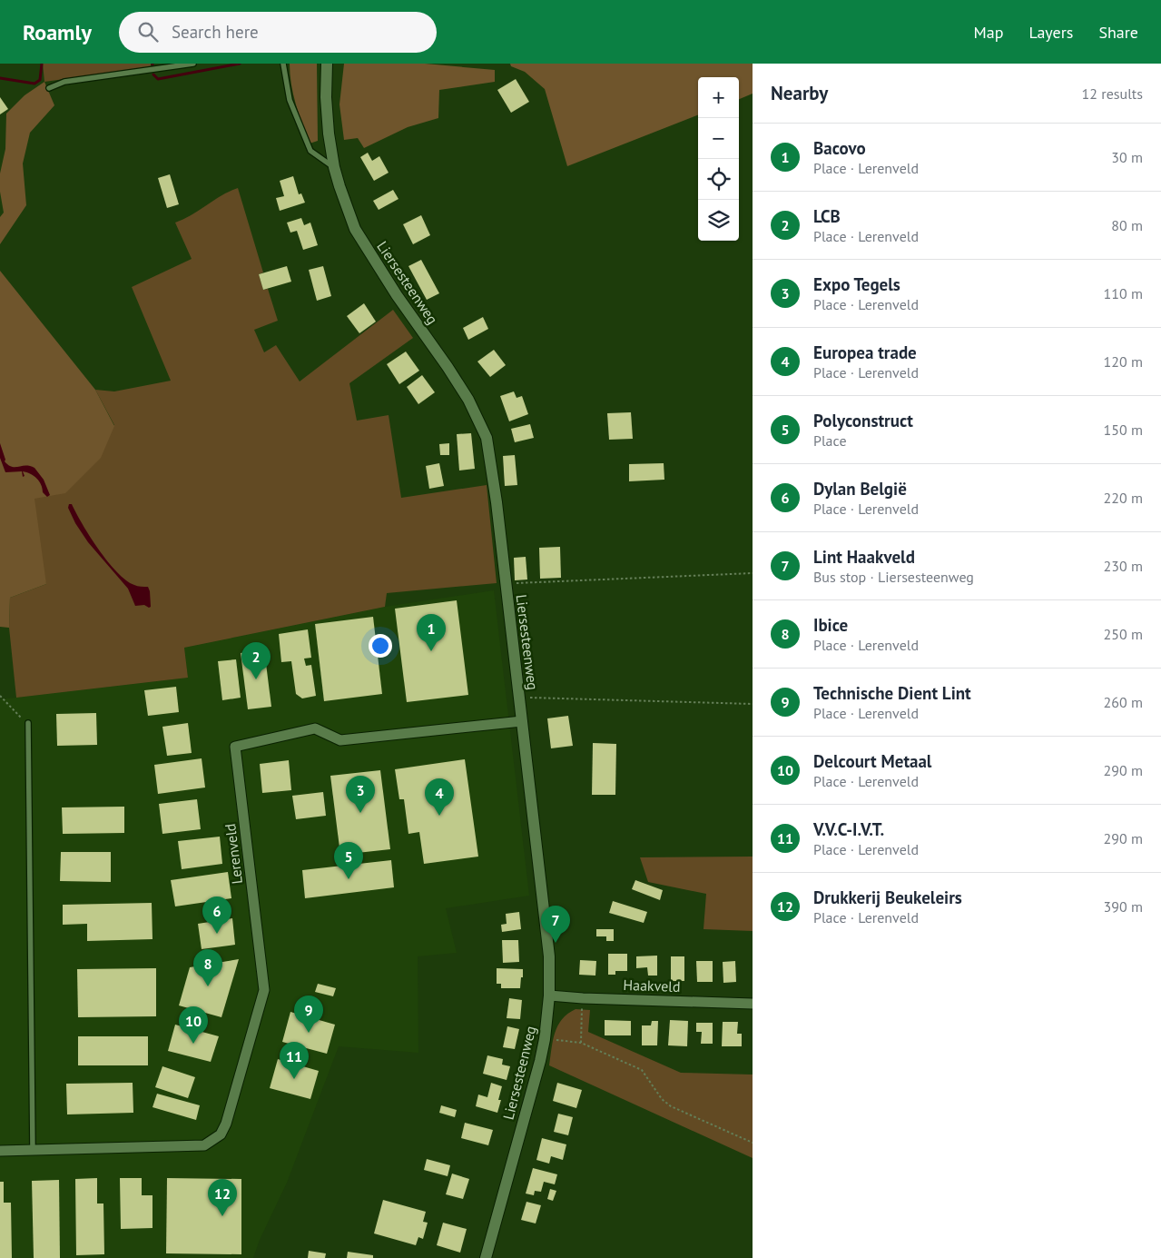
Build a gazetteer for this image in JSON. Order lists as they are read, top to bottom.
{
  "streets": {
    "street": ["Liersesteenweg", "Lerenveld", "Haakveld"]
  },
  "crossings": [
    ["Liersesteenweg", "Lerenveld"],
    ["Liersesteenweg", "Haakveld"]
  ],
  "page": {
    "header": "Roamly",
    "search": "Search here",
    "nav": ["Map", "Layers", "Share"],
    "heading": ["Nearby", "12 results"],
    "map_buttons": ["+", "−"],
    "list": [
      {
        "mark": "1",
        "name": "Bacovo",
        "note": "Place · Lerenveld",
        "value": "30 m"
      },
      {
        "mark": "2",
        "name": "LCB",
        "note": "Place · Lerenveld",
        "value": "80 m"
      },
      {
        "mark": "3",
        "name": "Expo Tegels",
        "note": "Place · Lerenveld",
        "value": "110 m"
      },
      {
        "mark": "4",
        "name": "Europea trade",
        "note": "Place · Lerenveld",
        "value": "120 m"
      },
      {
        "mark": "5",
        "name": "Polyconstruct",
        "note": "Place",
        "value": "150 m"
      },
      {
        "mark": "6",
        "name": "Dylan België",
        "note": "Place · Lerenveld",
        "value": "220 m"
      },
      {
        "mark": "7",
        "name": "Lint Haakveld",
        "note": "Bus stop · Liersesteenweg",
        "value": "230 m"
      },
      {
        "mark": "8",
        "name": "Ibice",
        "note": "Place · Lerenveld",
        "value": "250 m"
      },
      {
        "mark": "9",
        "name": "Technische Dient Lint",
        "note": "Place · Lerenveld",
        "value": "260 m"
      },
      {
        "mark": "10",
        "name": "Delcourt Metaal",
        "note": "Place · Lerenveld",
        "value": "290 m"
      },
      {
        "mark": "11",
        "name": "V.V.C-I.V.T.",
        "note": "Place · Lerenveld",
        "value": "290 m"
      },
      {
        "mark": "12",
        "name": "Drukkerij Beukeleirs",
        "note": "Place · Lerenveld",
        "value": "390 m"
      }
    ],
    "pins": [
      "1",
      "2",
      "3",
      "4",
      "5",
      "6",
      "7",
      "8",
      "9",
      "10",
      "11",
      "12"
    ]
  }
}
